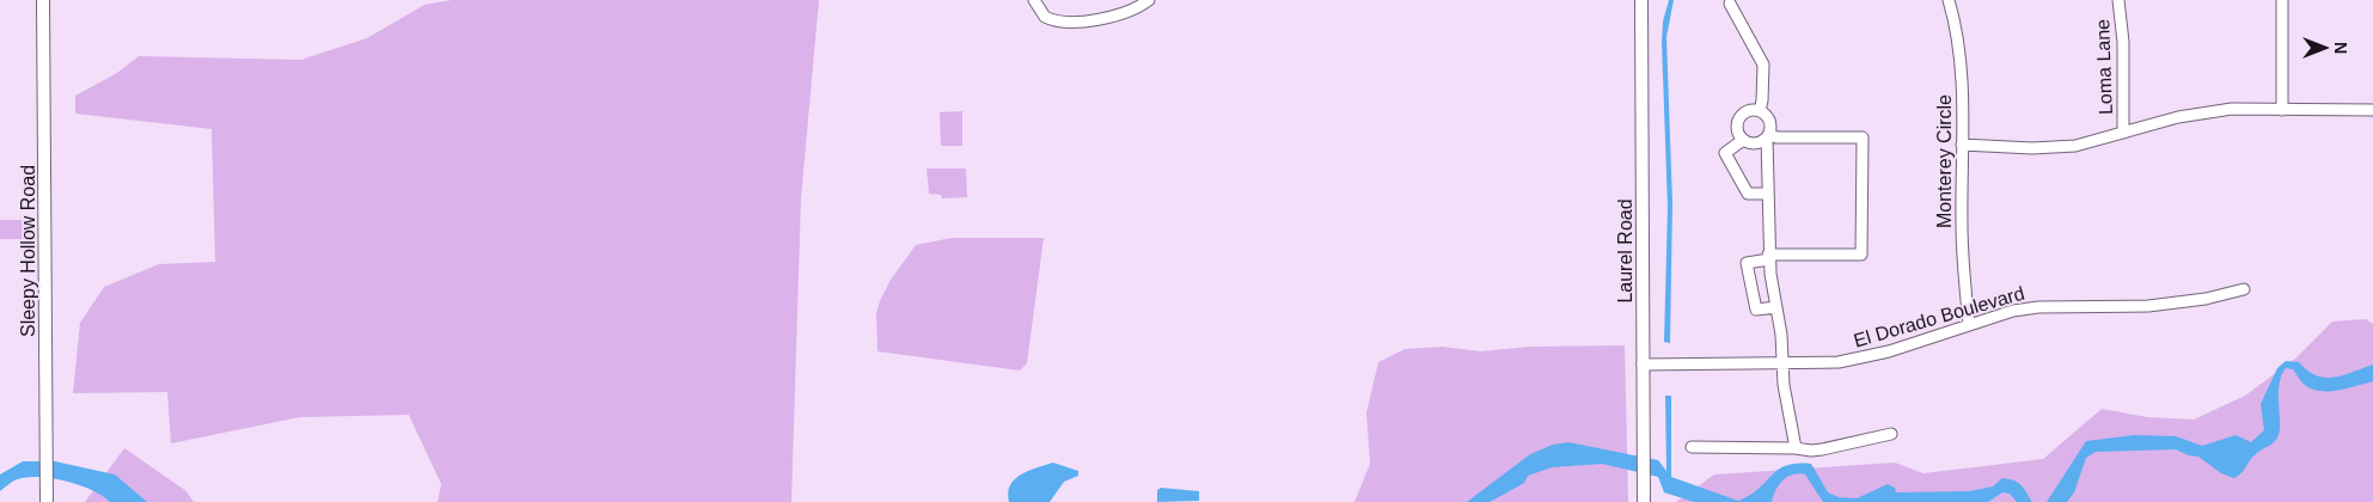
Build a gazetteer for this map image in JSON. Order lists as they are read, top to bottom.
{
  "streets": {
    "street": [
      "Loma Lane",
      "Monterey Circle",
      "Sleepy Hollow Road",
      "Laurel Road",
      "El Dorado Boulevard"
    ]
  },
  "crossings": [
    ["Monterey Circle", "El Dorado Boulevard"],
    ["Laurel Road", "El Dorado Boulevard"]
  ],
  "north": "right"
}
